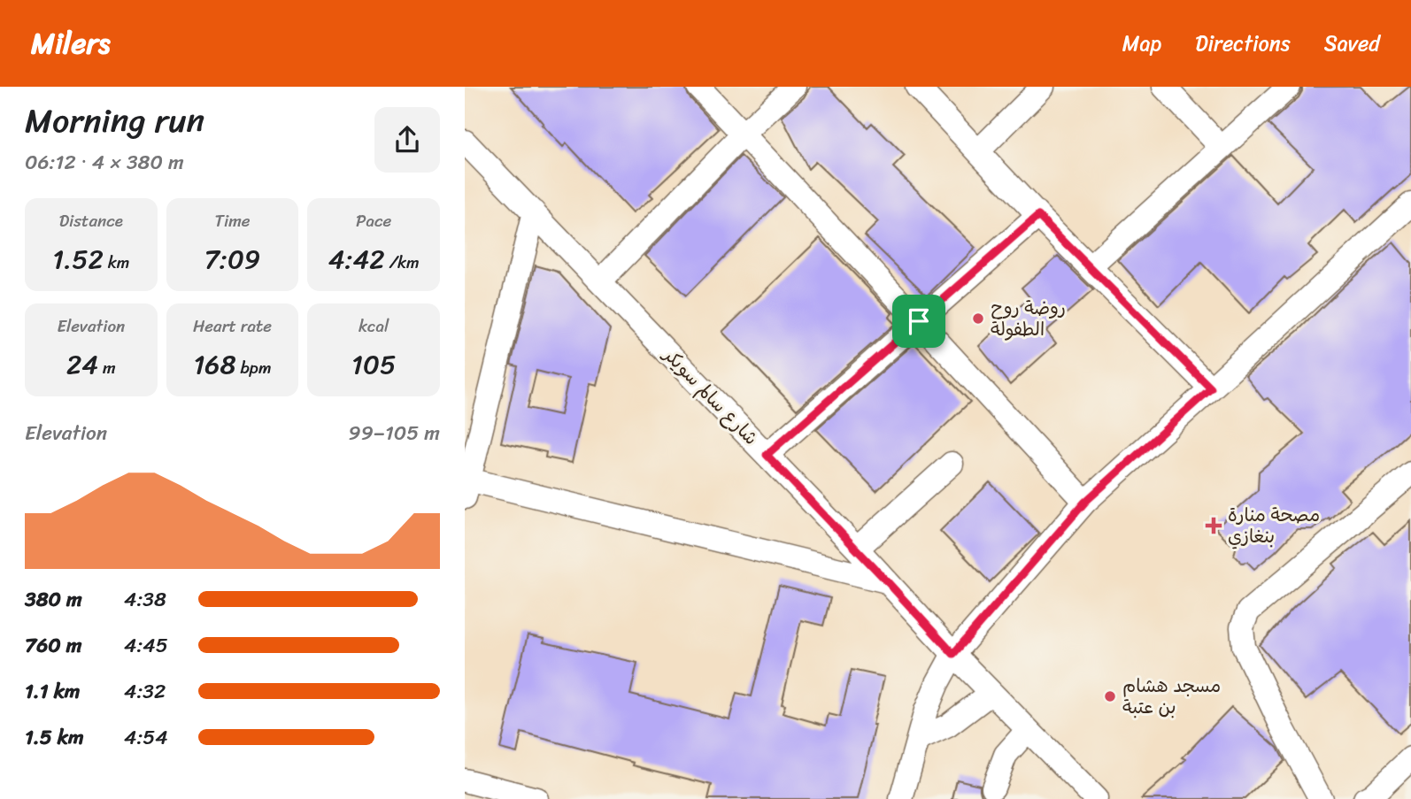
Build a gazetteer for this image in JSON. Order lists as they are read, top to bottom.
{
  "streets": {
    "street": ["شارع سالم سويكر"]
  },
  "places": {
    "other": ["روضة روح الطفولة", "مسجد هشام بن عتبة"],
    "health": ["مصحة منارة بنغازي"]
  },
  "page": {
    "header": "Milers",
    "nav": ["Map", "Directions", "Saved"],
    "heading": ["Morning run", "06:12 · 4 × 380 m"],
    "stats": [
      ["Distance", "1.52 km"],
      ["Time", "7:09"],
      ["Pace", "4:42 /km"],
      ["Elevation", "24 m"],
      ["Heart rate", "168 bpm"],
      ["kcal", "105"]
    ],
    "chart": ["Elevation", "99–105 m"],
    "list": [
      {
        "name": "380 m",
        "note": "4:38"
      },
      {
        "name": "760 m",
        "note": "4:45"
      },
      {
        "name": "1.1 km",
        "note": "4:32"
      },
      {
        "name": "1.5 km",
        "note": "4:54"
      }
    ]
  }
}
